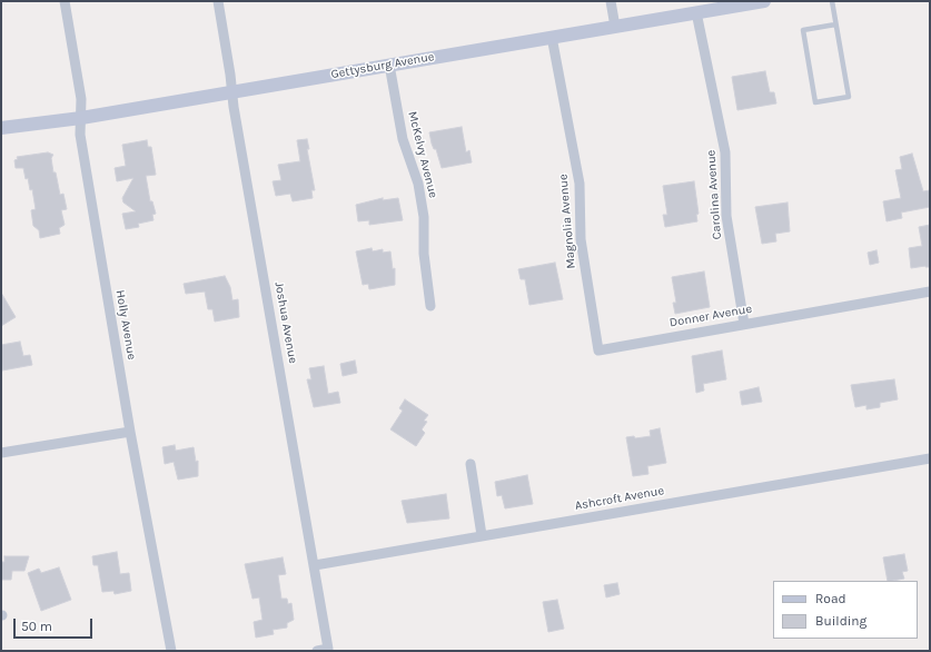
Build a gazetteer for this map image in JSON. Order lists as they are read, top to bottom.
{
  "streets": {
    "street": [
      "Gettysburg Avenue",
      "McKelvy Avenue",
      "Carolina Avenue",
      "Magnolia Avenue",
      "Donner Avenue",
      "Joshua Avenue",
      "Holly Avenue",
      "Ashcroft Avenue"
    ]
  },
  "crossings": [
    ["Gettysburg Avenue", "McKelvy Avenue"],
    ["Gettysburg Avenue", "Carolina Avenue"],
    ["Gettysburg Avenue", "Magnolia Avenue"],
    ["Gettysburg Avenue", "Joshua Avenue"],
    ["Gettysburg Avenue", "Holly Avenue"],
    ["Carolina Avenue", "Donner Avenue"],
    ["Magnolia Avenue", "Donner Avenue"],
    ["Joshua Avenue", "Ashcroft Avenue"]
  ],
  "legend": ["Road", "Building"],
  "scale_bar": "50 m"
}
